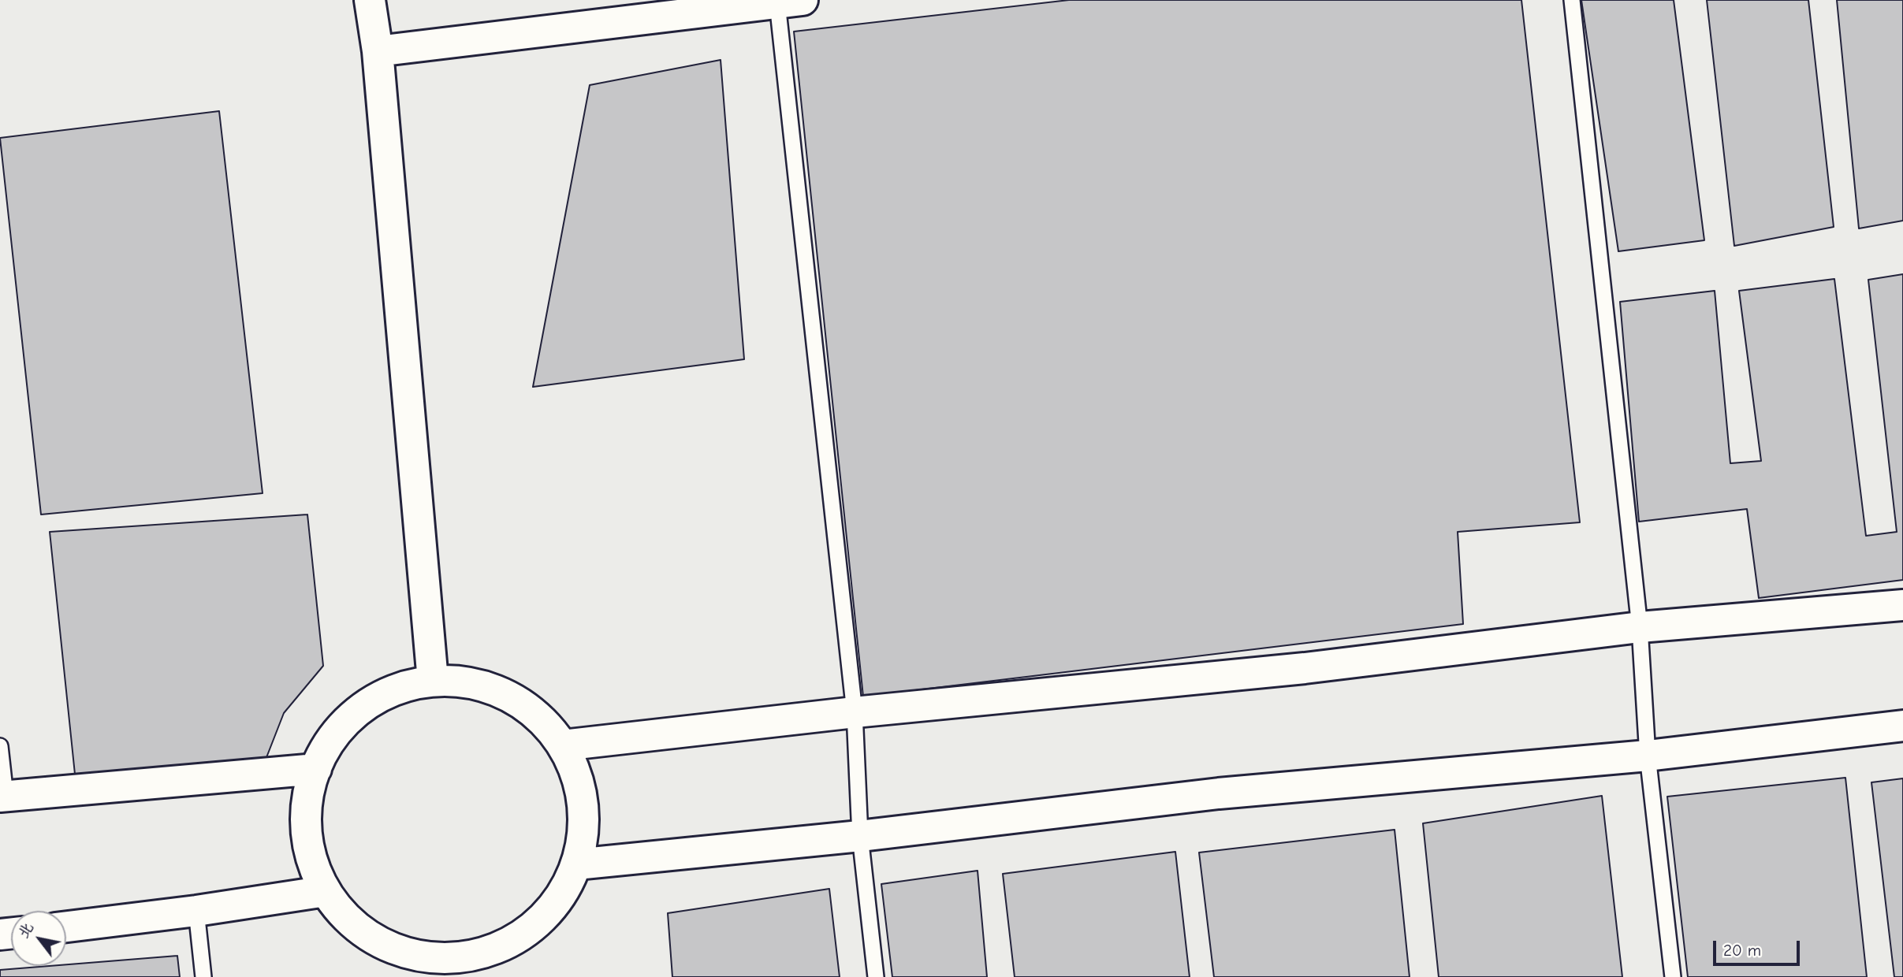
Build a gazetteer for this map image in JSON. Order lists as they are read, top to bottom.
{
  "scale_bar": "20 m",
  "north": "top left"
}
